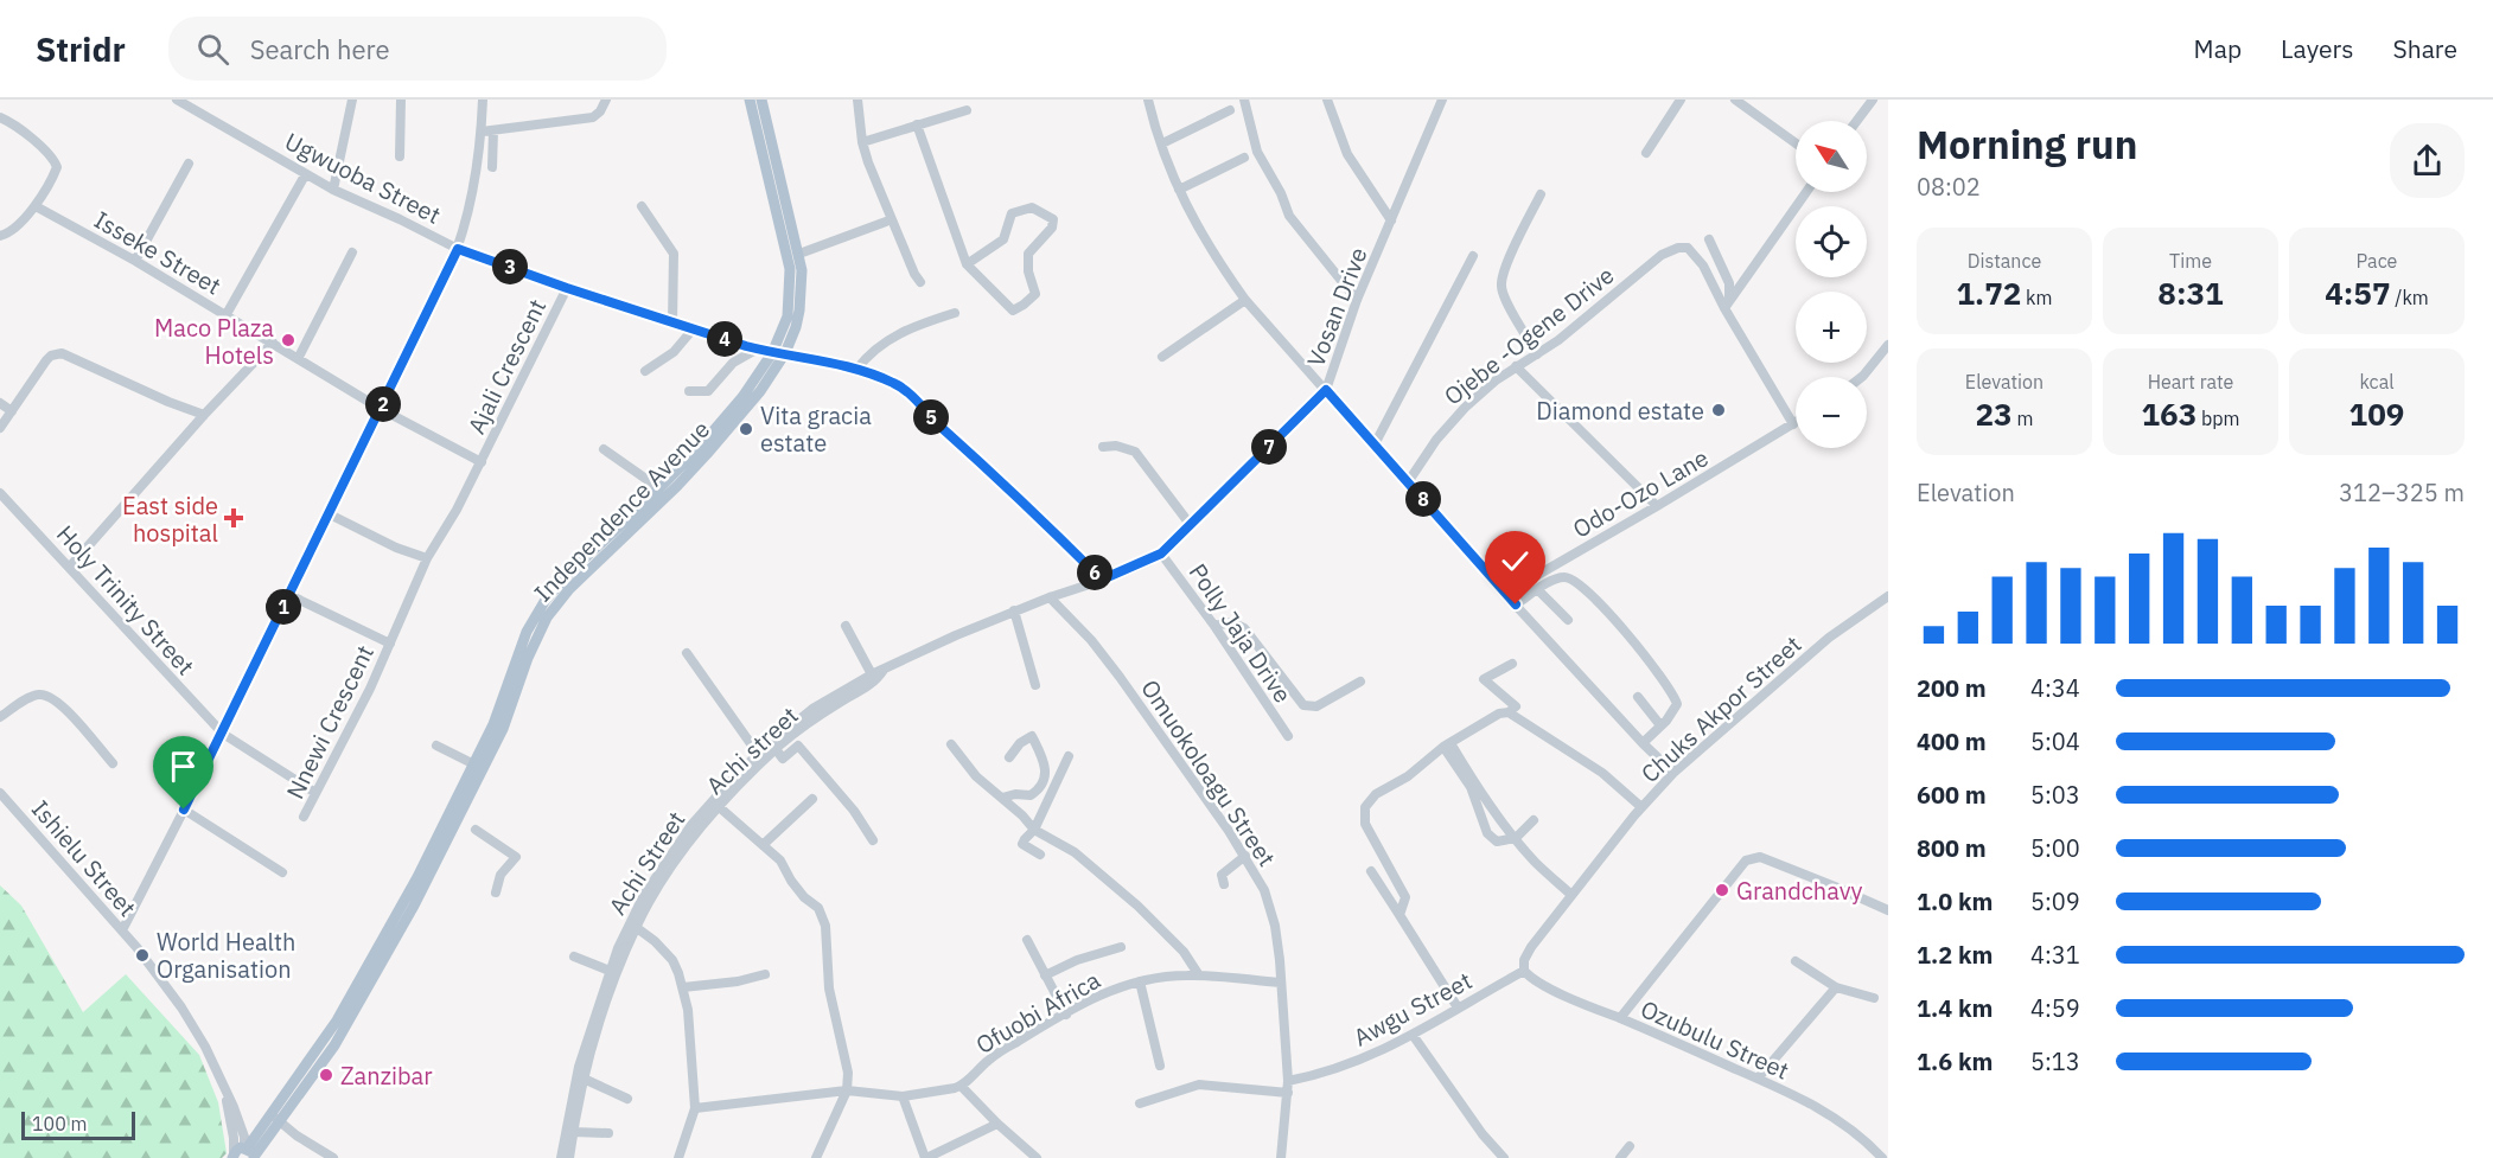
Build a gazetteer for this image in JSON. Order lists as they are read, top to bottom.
{
  "streets": {
    "main road": ["Independence Avenue"],
    "street": [
      "Ugwuoba Street",
      "Isseke Street",
      "Vosan Drive",
      "Ojebe -Ogene Drive",
      "Ajali Crescent",
      "Odo-Ozo Lane",
      "Holy Trinity Street",
      "Polly Jaja Drive",
      "Chuks Akpor Street",
      "Nnewi Crescent",
      "Achi street",
      "Omuokoloagu Street",
      "Ishielu Street",
      "Achi Street",
      "Awgu Street",
      "Ofuobi Africa",
      "Ozubulu Street"
    ]
  },
  "crossings": [
    ["Ugwuoba Street", "Vosan Drive"],
    ["Ugwuoba Street", "Ajali Crescent"],
    ["Ugwuoba Street", "Independence Avenue"],
    ["Isseke Street", "Ajali Crescent"],
    ["Vosan Drive", "Polly Jaja Drive"],
    ["Vosan Drive", "Achi street"],
    ["Vosan Drive", "Omuokoloagu Street"],
    ["Vosan Drive", "Achi Street"],
    ["Ajali Crescent", "Nnewi Crescent"],
    ["Independence Avenue", "Ishielu Street"],
    ["Holy Trinity Street", "Nnewi Crescent"],
    ["Chuks Akpor Street", "Awgu Street"],
    ["Chuks Akpor Street", "Ozubulu Street"],
    ["Achi street", "Achi Street"],
    ["Omuokoloagu Street", "Awgu Street"],
    ["Omuokoloagu Street", "Ofuobi Africa"],
    ["Awgu Street", "Ozubulu Street"]
  ],
  "places": {
    "other": [
      "Maco Plaza Hotels",
      "Diamond estate",
      "Vita gracia estate",
      "Grandchavy",
      "World Health Organisation",
      "Zanzibar"
    ],
    "health": ["East side hospital"]
  },
  "scale_bar": "100 m",
  "north": "top left",
  "page": {
    "header": "Stridr",
    "search": "Search here",
    "nav": ["Map", "Layers", "Share"],
    "heading": ["Morning run", "08:02"],
    "map_buttons": ["+", "−"],
    "stats": [
      ["Distance", "1.72 km"],
      ["Time", "8:31"],
      ["Pace", "4:57 /km"],
      ["Elevation", "23 m"],
      ["Heart rate", "163 bpm"],
      ["kcal", "109"]
    ],
    "pins": [
      "3",
      "4",
      "2",
      "5",
      "7",
      "8",
      "6",
      "1"
    ],
    "chart": ["Elevation", "312–325 m"],
    "list": [
      {
        "name": "200 m",
        "note": "4:34"
      },
      {
        "name": "400 m",
        "note": "5:04"
      },
      {
        "name": "600 m",
        "note": "5:03"
      },
      {
        "name": "800 m",
        "note": "5:00"
      },
      {
        "name": "1.0 km",
        "note": "5:09"
      },
      {
        "name": "1.2 km",
        "note": "4:31"
      },
      {
        "name": "1.4 km",
        "note": "4:59"
      },
      {
        "name": "1.6 km",
        "note": "5:13"
      }
    ],
    "scale": "100 m"
  }
}
